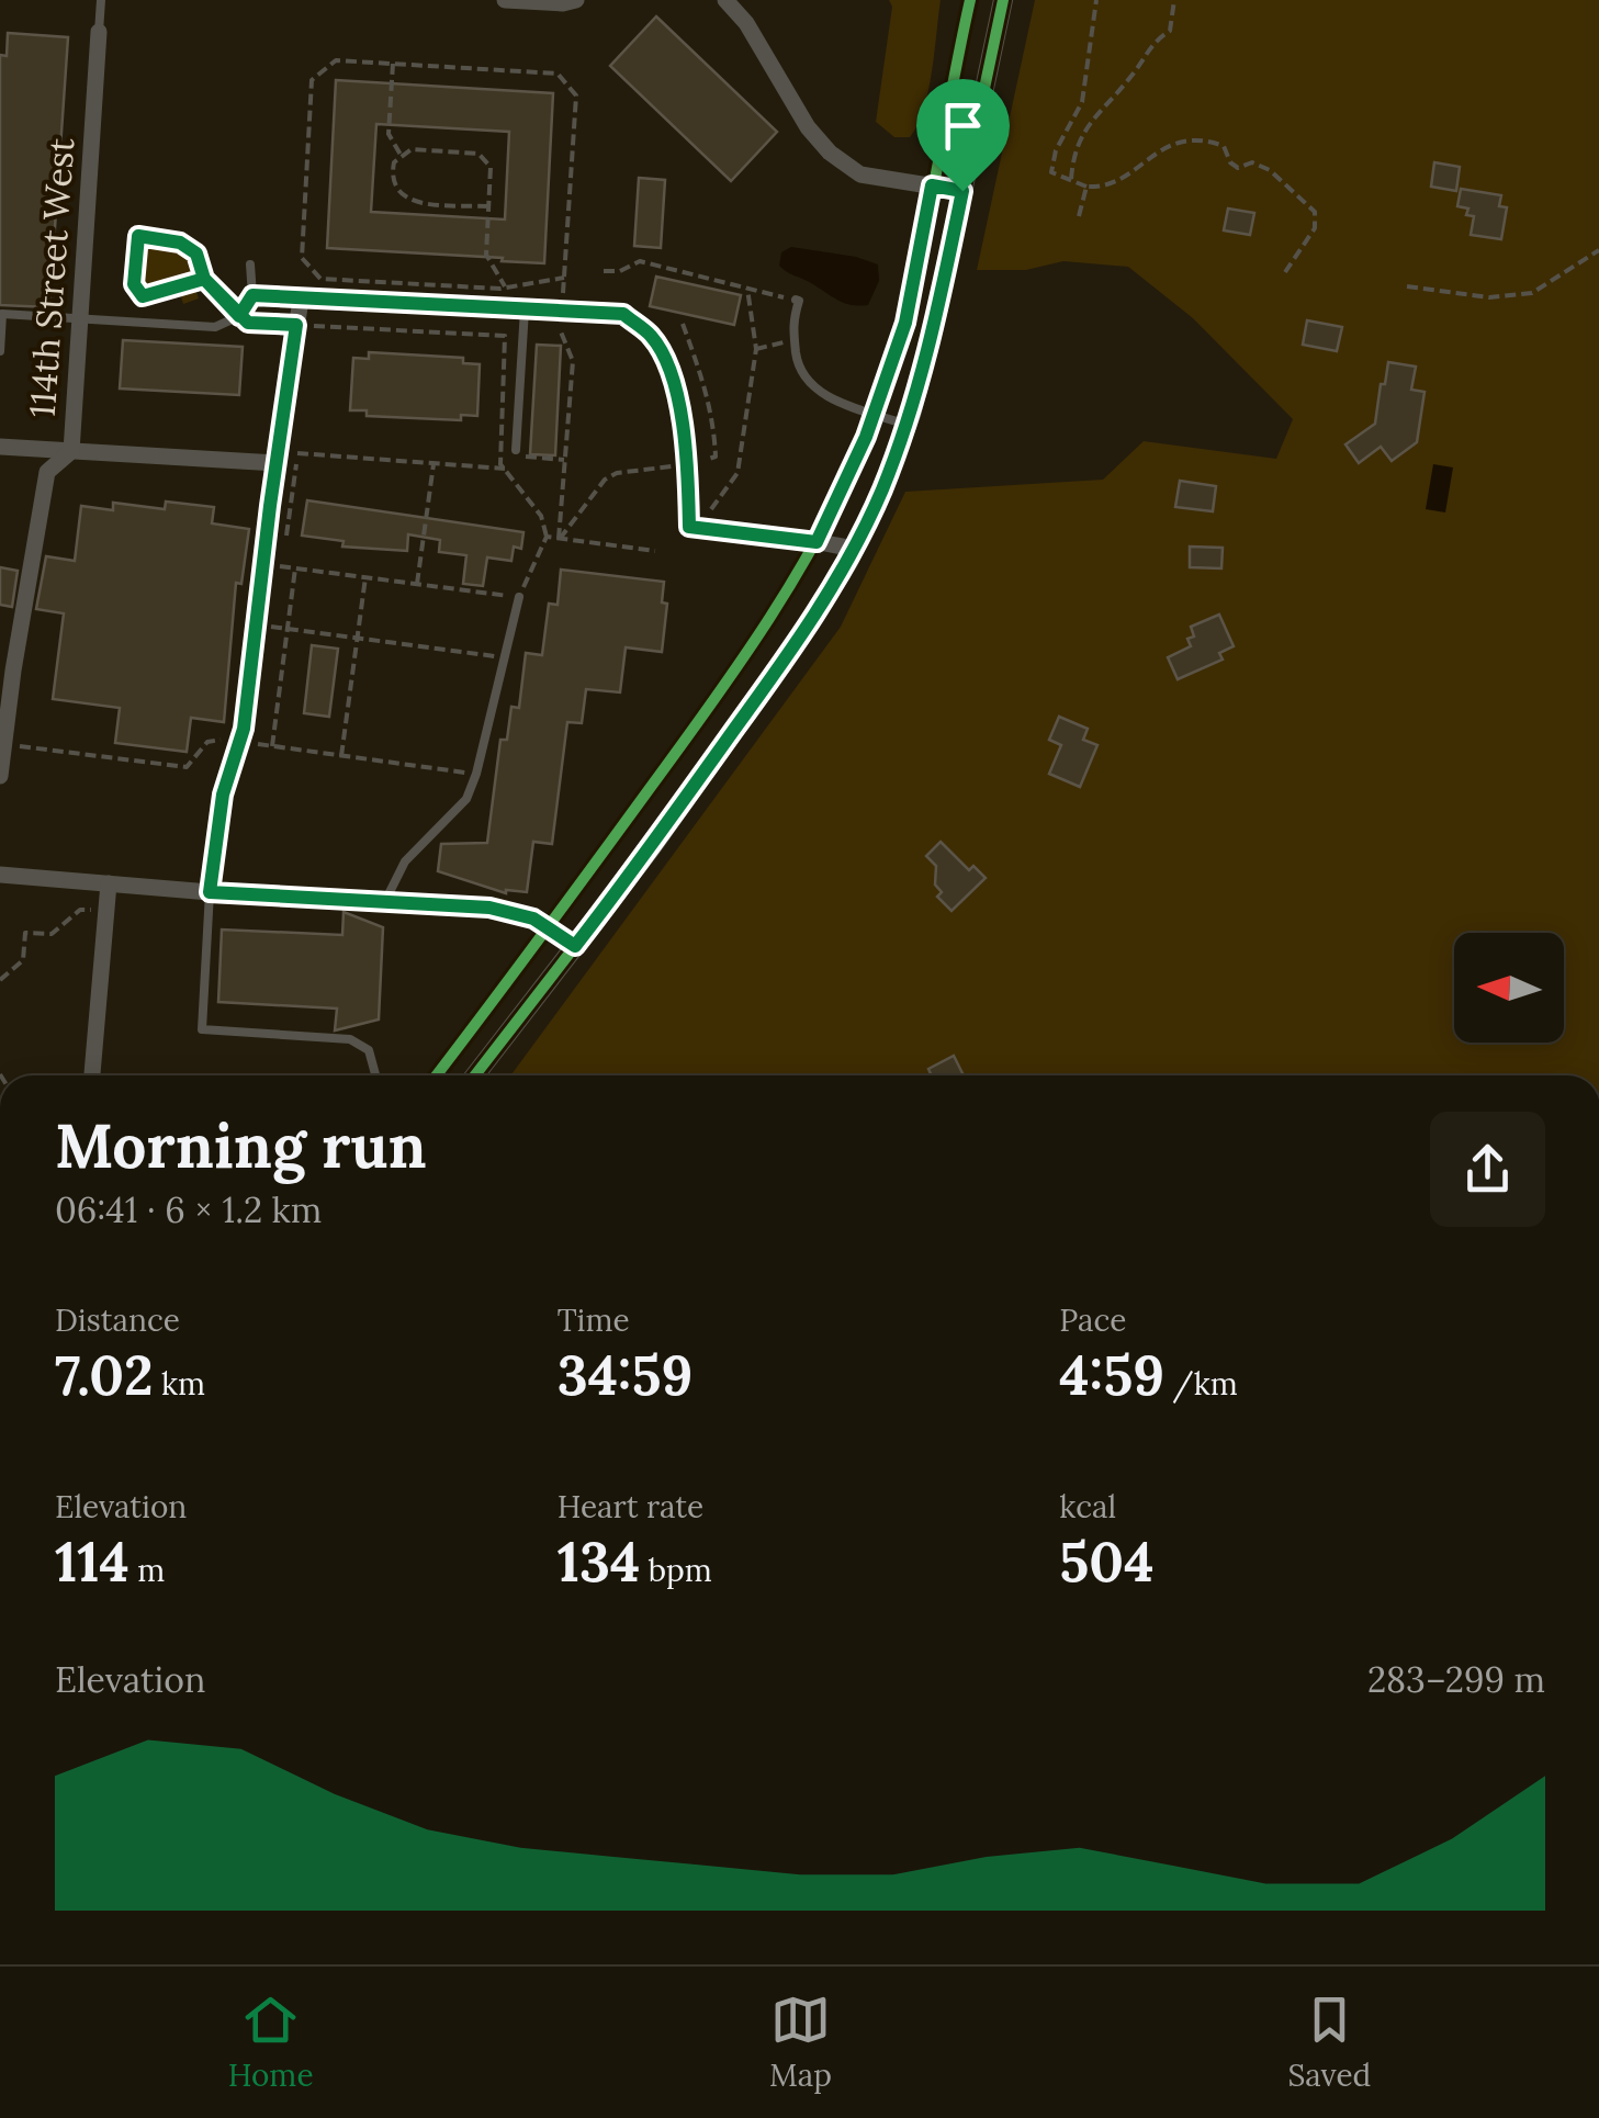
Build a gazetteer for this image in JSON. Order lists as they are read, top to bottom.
{
  "streets": {
    "street": ["114th Street West"]
  },
  "north": "left",
  "page": {
    "heading": ["Morning run", "06:41 · 6 × 1.2 km"],
    "stats": [
      ["Distance", "7.02 km"],
      ["Time", "34:59"],
      ["Pace", "4:59 /km"],
      ["Elevation", "114 m"],
      ["Heart rate", "134 bpm"],
      ["kcal", "504"]
    ],
    "chart": ["Elevation", "283–299 m"],
    "tabs": ["Home", "Map", "Saved"]
  }
}
